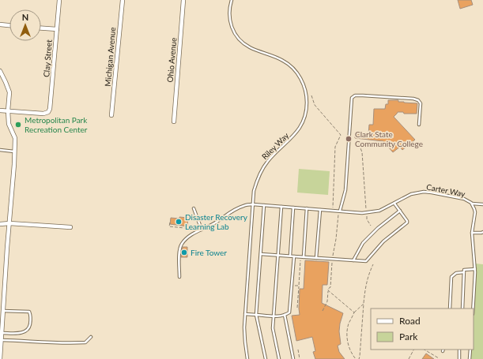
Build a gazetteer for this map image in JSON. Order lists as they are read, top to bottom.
{
  "streets": {
    "street": ["Michigan Avenue", "Clay Street", "Ohio Avenue"],
    "lane": ["Riley Way", "Carter Way"]
  },
  "crossings": [
    ["Riley Way", "Carter Way"]
  ],
  "places": [
    "Metropolitan Park Recreation Center",
    "Clark State Community College",
    "Disaster Recovery Learning Lab",
    "Fire Tower"
  ],
  "legend": ["Road", "Park"],
  "north": "top"
}
